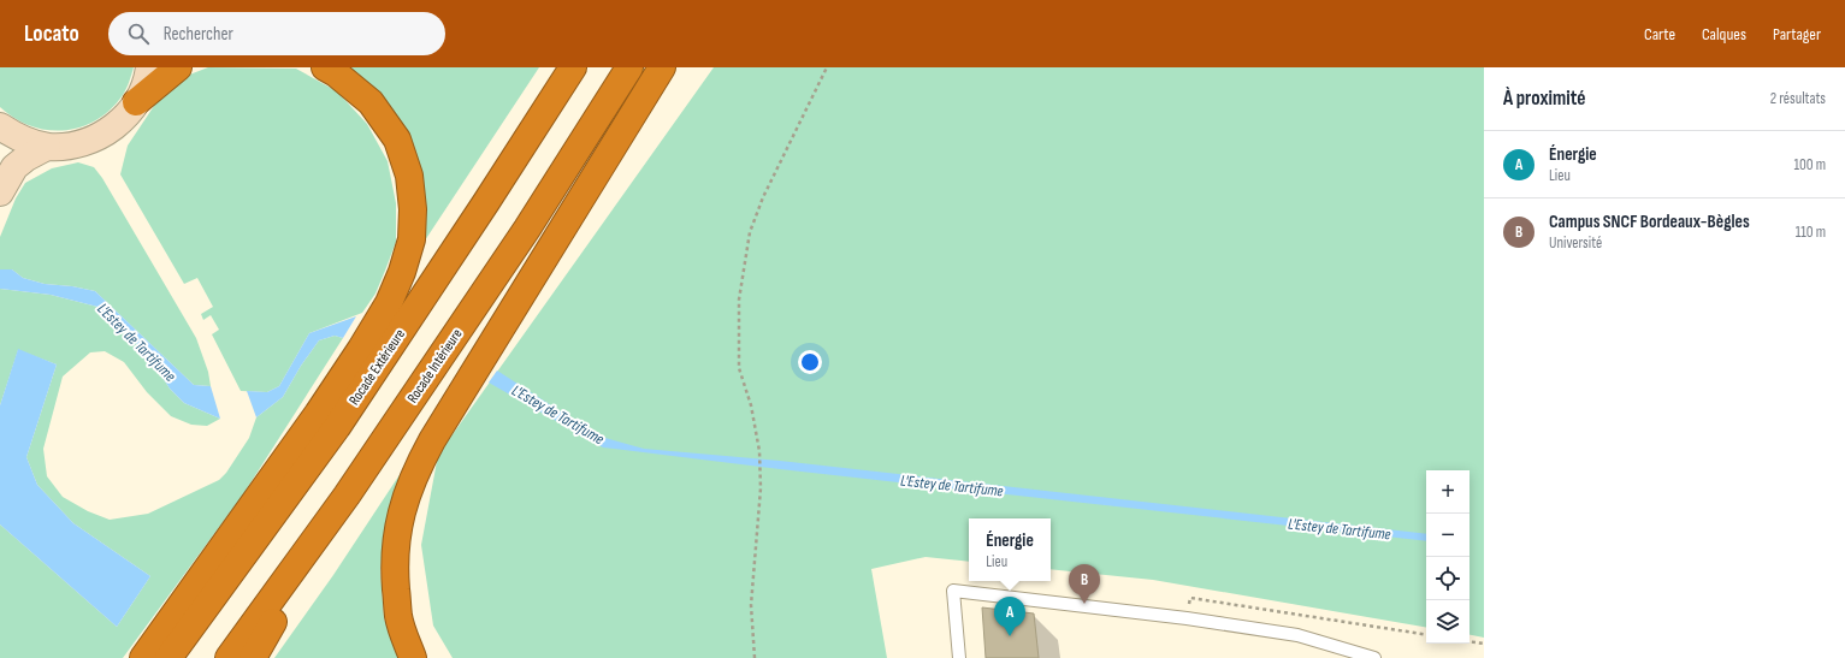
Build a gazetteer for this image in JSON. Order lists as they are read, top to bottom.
{
  "streets": {
    "highway": ["Rocade Intérieure", "Rocade Extérieure"]
  },
  "water": ["L'Estey de Tartifume"],
  "page": {
    "header": "Locato",
    "search": "Rechercher",
    "nav": ["Carte", "Calques", "Partager"],
    "heading": ["À proximité", "2 résultats"],
    "list": [
      {
        "mark": "A",
        "name": "Énergie",
        "note": "Lieu",
        "value": "100 m"
      },
      {
        "mark": "B",
        "name": "Campus SNCF Bordeaux-Bègles",
        "note": "Université",
        "value": "110 m"
      }
    ],
    "map_buttons": ["+", "−"],
    "popup": ["Énergie", "Lieu"],
    "pins": ["B", "A"]
  }
}
